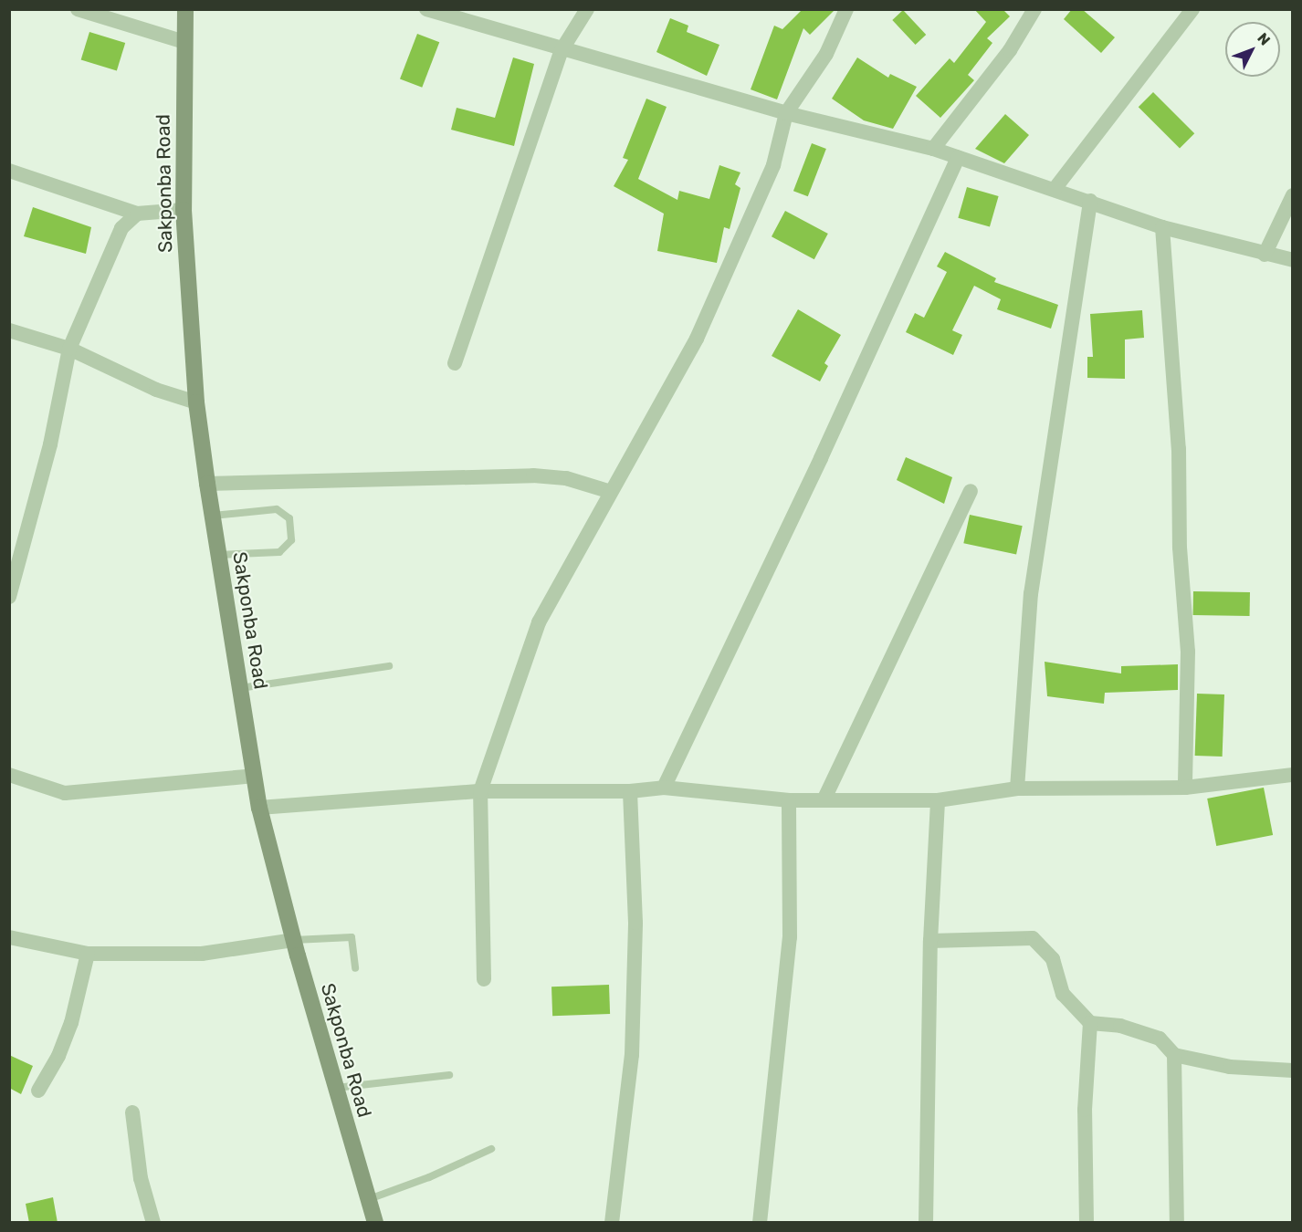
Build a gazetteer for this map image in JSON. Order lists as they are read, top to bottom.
{
  "streets": {
    "main road": ["Sakponba Road"]
  },
  "north": "top right"
}
